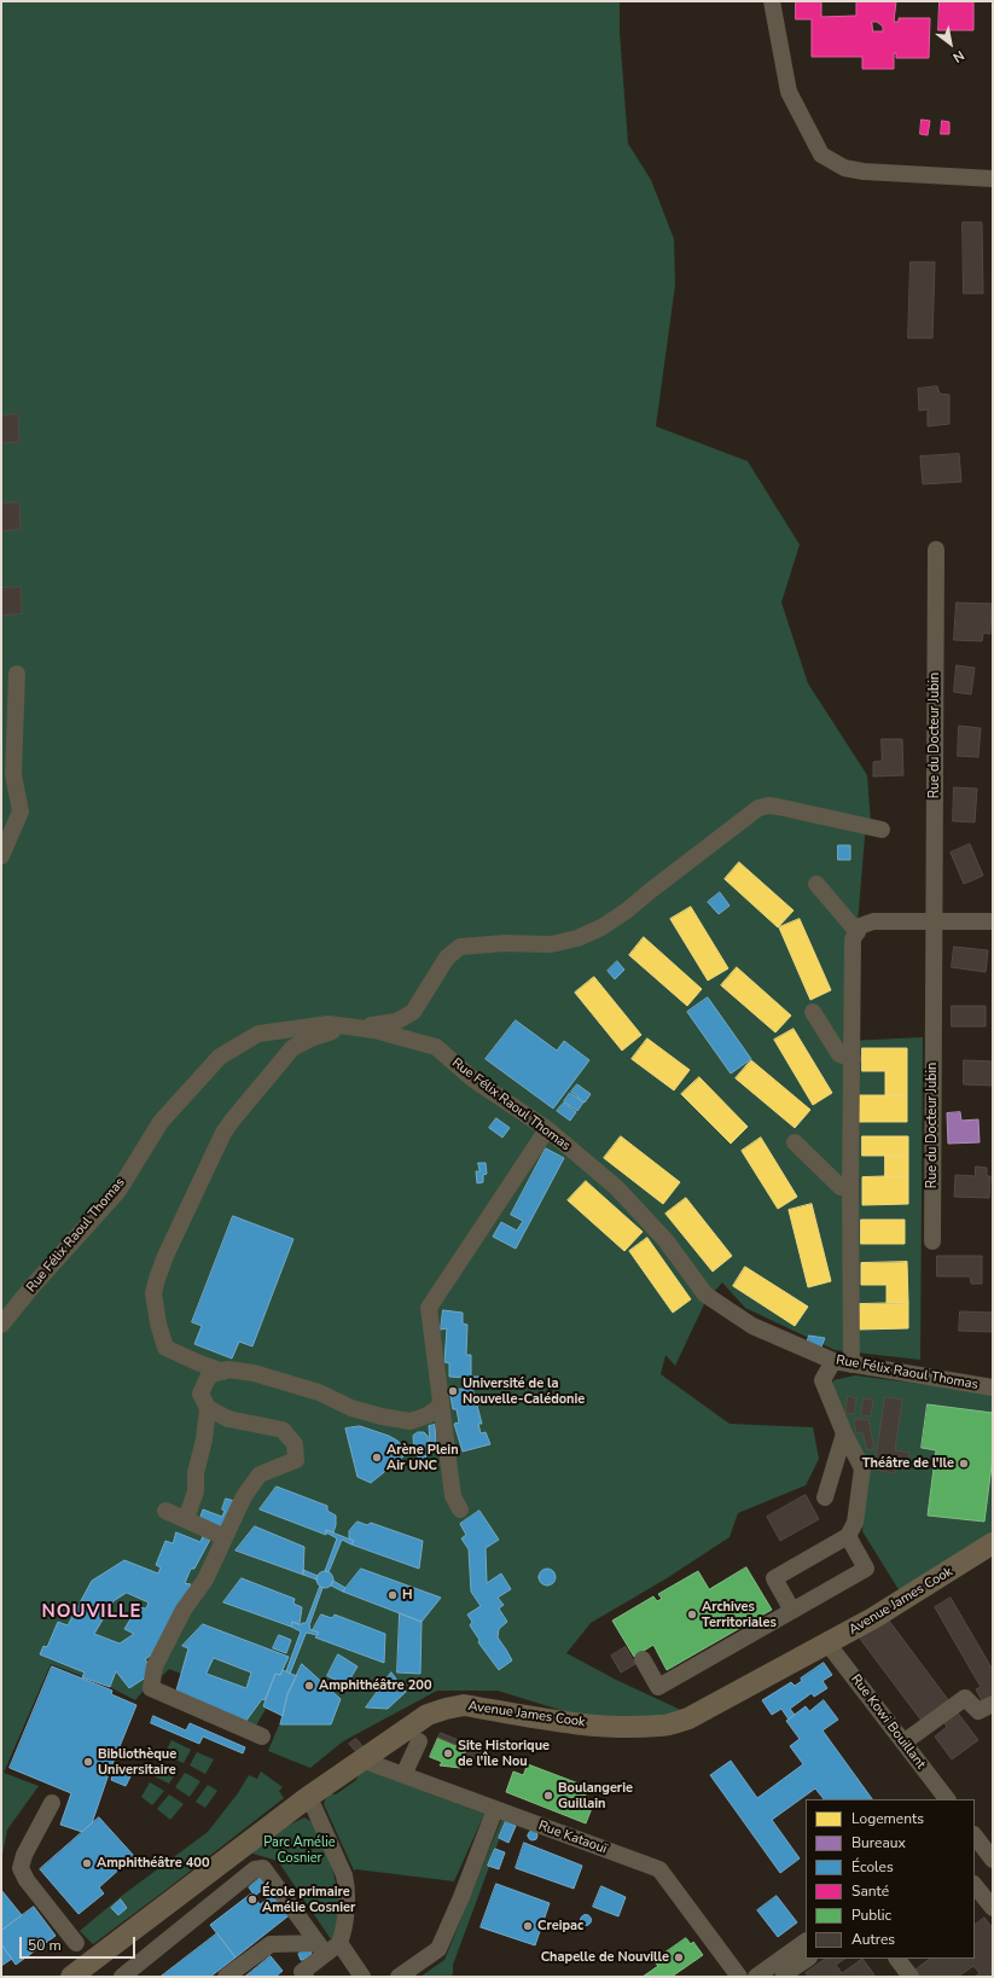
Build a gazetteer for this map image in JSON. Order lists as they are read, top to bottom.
{
  "streets": {
    "main road": ["Avenue James Cook"],
    "street": [
      "Rue du Docteur Jubin",
      "Rue Félix Raoul Thomas",
      "Rue Kowi Bouillant",
      "Rue Kataouï"
    ]
  },
  "crossings": [
    ["Avenue James Cook", "Rue Kowi Bouillant"],
    ["Avenue James Cook", "Rue Kataouï"]
  ],
  "districts": ["NOUVILLE"],
  "parks": ["Parc Amélie Cosnier"],
  "places": [
    "Université de la Nouvelle-Calédonie",
    "Arène Plein Air UNC",
    "Théâtre de l'Ile",
    "H",
    "Archives Territoriales",
    "Amphithéâtre 200",
    "Site Historique de l'Île Nou",
    "Bibliothèque Universitaire",
    "Boulangerie Guillain",
    "Amphithéâtre 400",
    "École primaire Amélie Cosnier",
    "Creipac",
    "Chapelle de Nouville"
  ],
  "legend": [
    "Logements",
    "Bureaux",
    "Écoles",
    "Santé",
    "Public",
    "Autres"
  ],
  "scale_bar": "50 m",
  "north": "bottom right"
}
